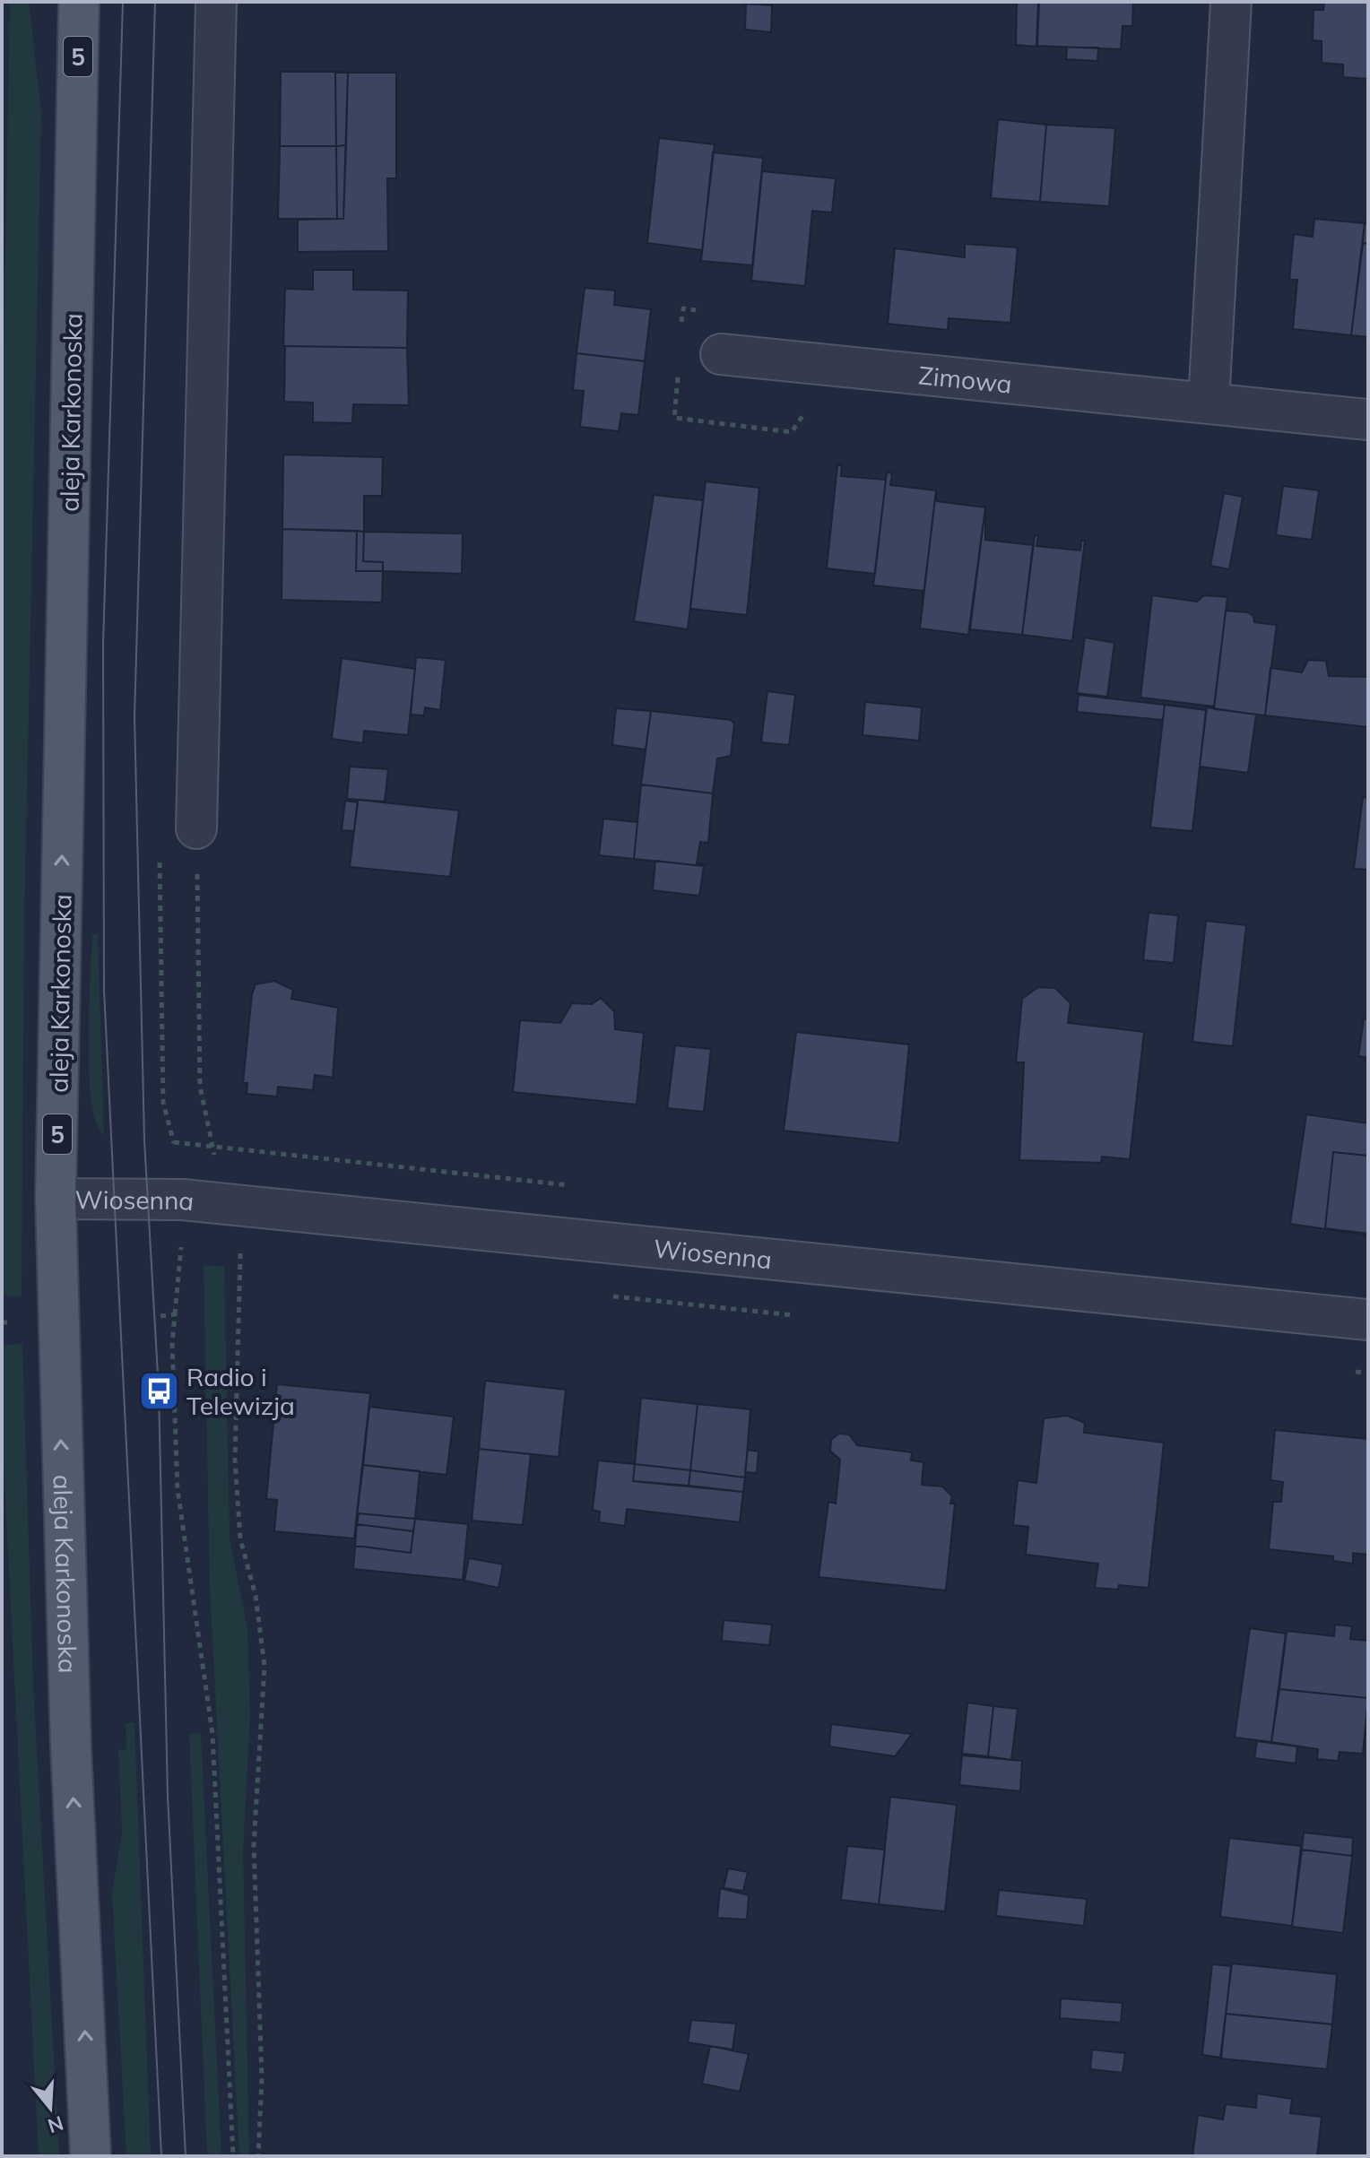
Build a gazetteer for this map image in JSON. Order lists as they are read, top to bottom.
{
  "streets": {
    "main road": ["5", "aleja Karkonoska"],
    "street": ["Zimowa", "Wiosenna"]
  },
  "crossings": [
    ["aleja Karkonoska", "Wiosenna"]
  ],
  "one_way": ["aleja Karkonoska"],
  "places": {
    "bus stop": ["Radio i Telewizja"]
  },
  "north": "bottom"
}
